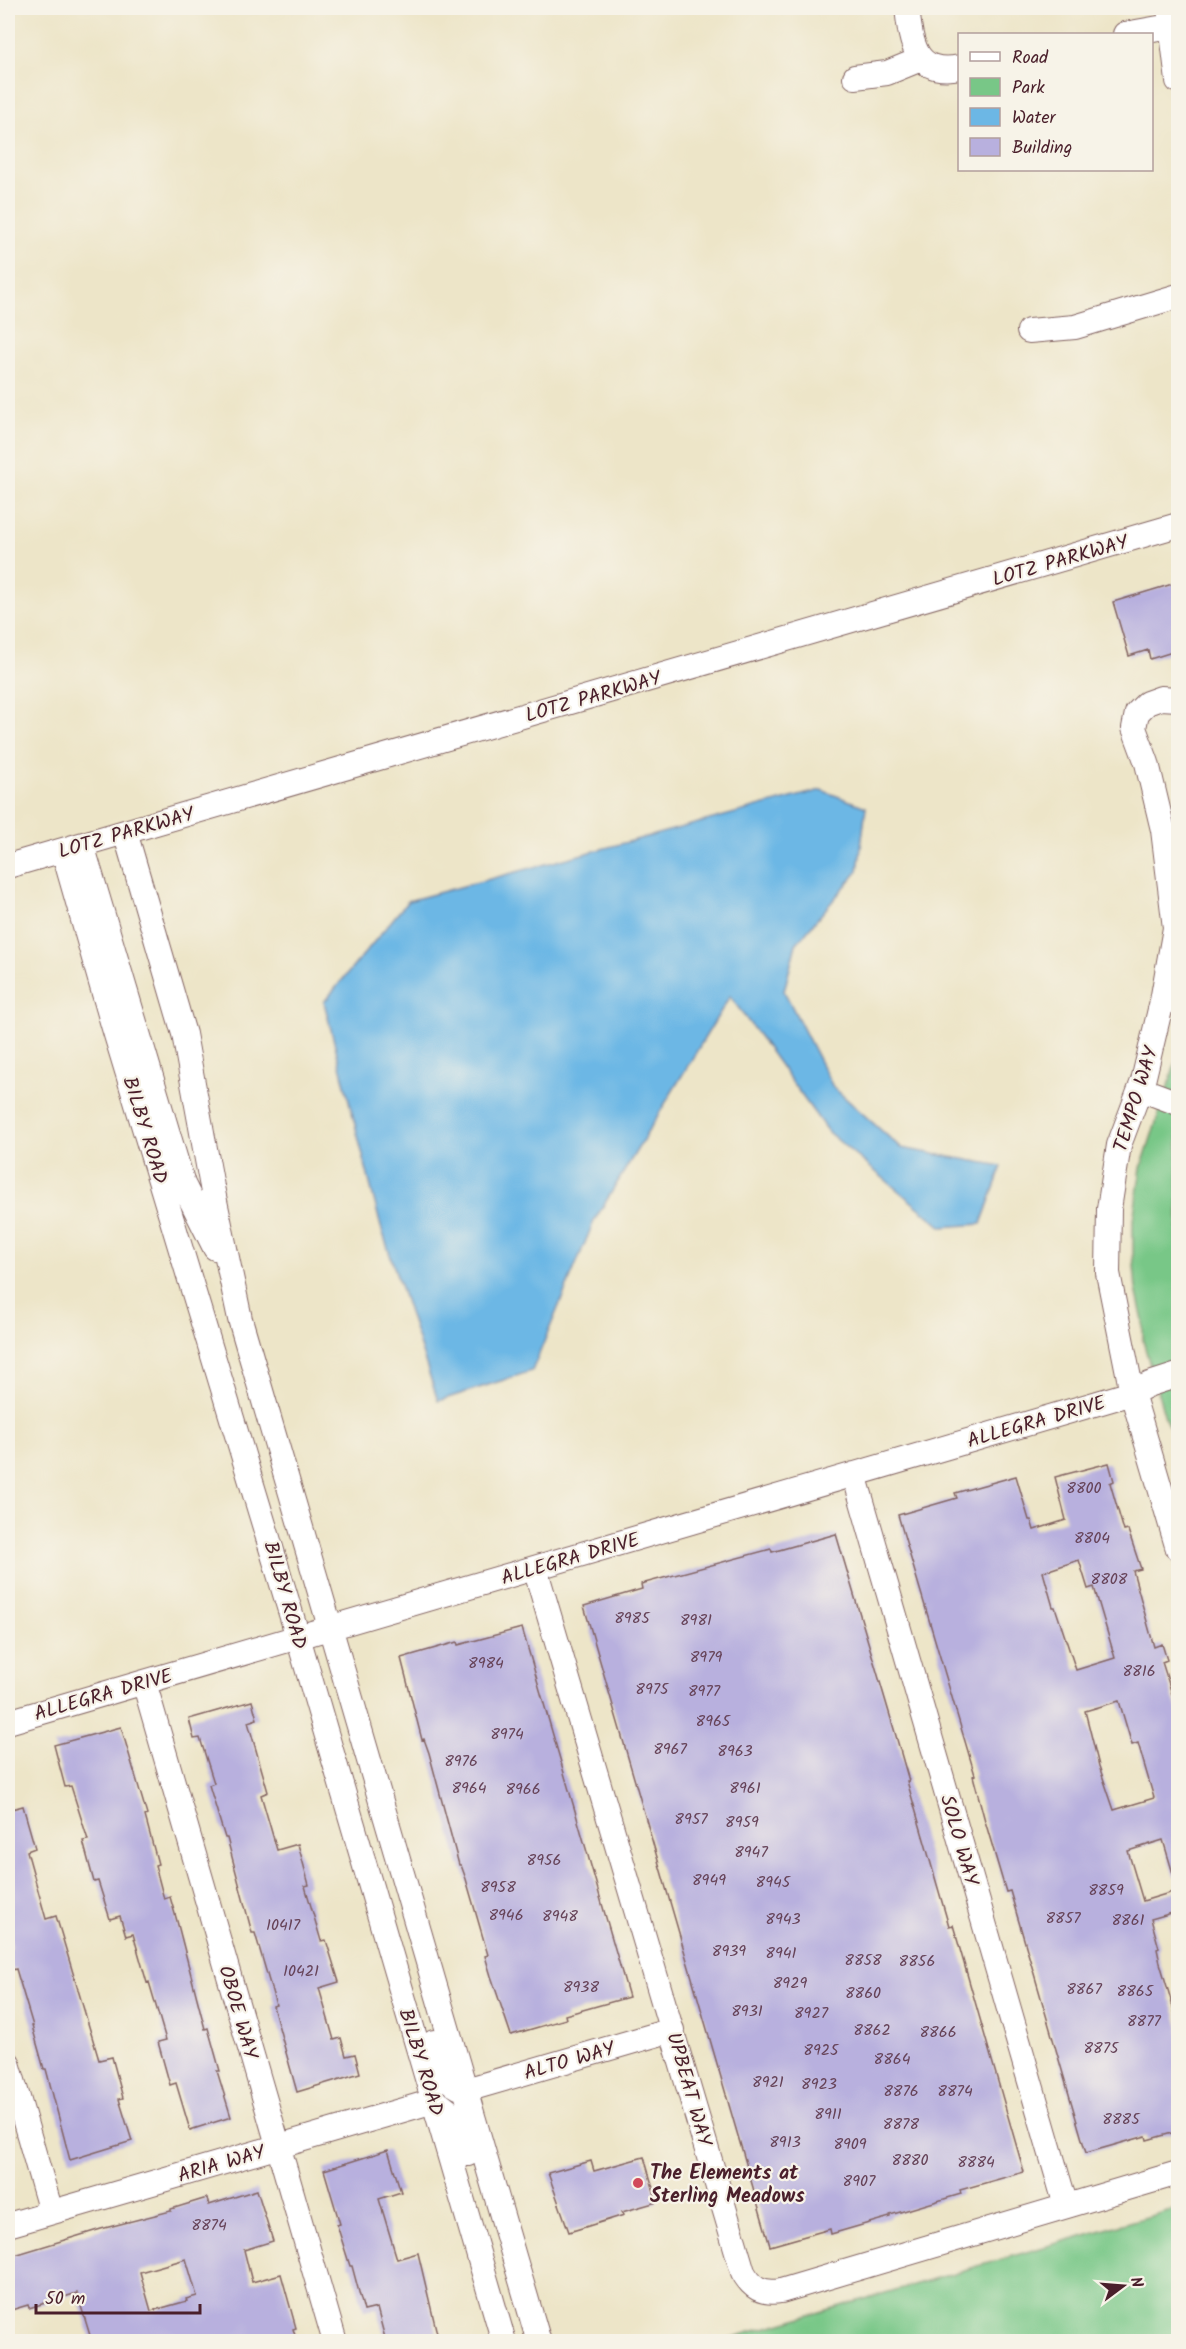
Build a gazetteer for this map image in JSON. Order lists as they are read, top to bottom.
{
  "streets": {
    "street": [
      "LOTZ PARKWAY",
      "TEMPO WAY",
      "BILBY ROAD",
      "ALLEGRA DRIVE",
      "SOLO WAY",
      "OBOE WAY",
      "ALTO WAY",
      "UPBEAT WAY",
      "ARIA WAY"
    ]
  },
  "crossings": [
    ["LOTZ PARKWAY", "BILBY ROAD"],
    ["TEMPO WAY", "ALLEGRA DRIVE"],
    ["BILBY ROAD", "ALLEGRA DRIVE"],
    ["BILBY ROAD", "ALTO WAY"],
    ["BILBY ROAD", "ARIA WAY"],
    ["ALLEGRA DRIVE", "SOLO WAY"],
    ["ALLEGRA DRIVE", "OBOE WAY"],
    ["ALLEGRA DRIVE", "UPBEAT WAY"],
    ["SOLO WAY", "UPBEAT WAY"],
    ["OBOE WAY", "ARIA WAY"],
    ["ALTO WAY", "UPBEAT WAY"]
  ],
  "places": ["The Elements at Sterling Meadows"],
  "house_numbers": [
    "8800",
    "8804",
    "8808",
    "8985",
    "8981",
    "8979",
    "8984",
    "8816",
    "8975",
    "8977",
    "8965",
    "8974",
    "8967",
    "8963",
    "8976",
    "8964",
    "8961",
    "8966",
    "8957",
    "8959",
    "8947",
    "8956",
    "8949",
    "8945",
    "8958",
    "8859",
    "8946",
    "8948",
    "8857",
    "8943",
    "8861",
    "10417",
    "8939",
    "8941",
    "8858",
    "8856",
    "10421",
    "8929",
    "8938",
    "8867",
    "8865",
    "8860",
    "8931",
    "8927",
    "8877",
    "8862",
    "8866",
    "8875",
    "8925",
    "8864",
    "8921",
    "8923",
    "8876",
    "8874",
    "8911",
    "8885",
    "8878",
    "8913",
    "8909",
    "8880",
    "8884",
    "8907",
    "8874"
  ],
  "legend": [
    "Road",
    "Park",
    "Water",
    "Building"
  ],
  "scale_bar": "50 m",
  "north": "right"
}
